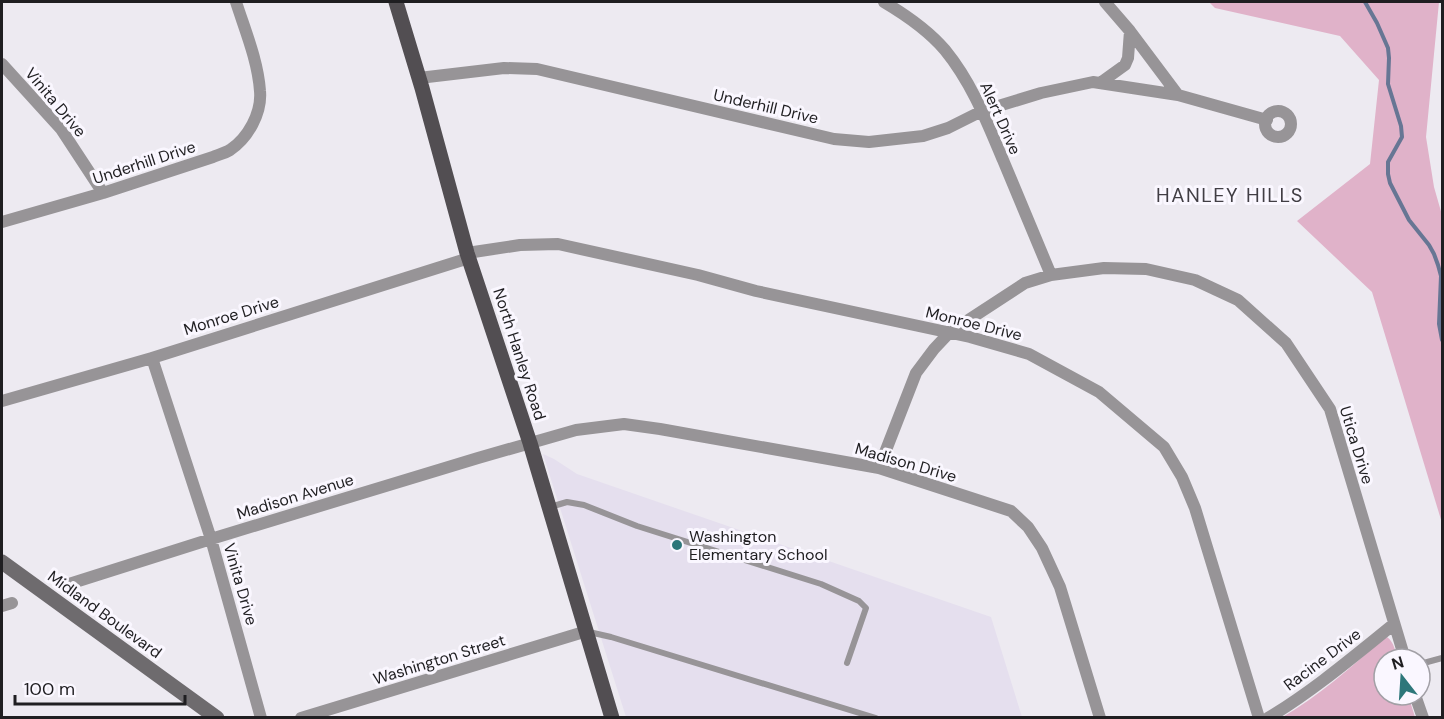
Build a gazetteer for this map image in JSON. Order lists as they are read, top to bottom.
{
  "streets": {
    "main road": ["North Hanley Road", "Midland Boulevard"],
    "street": [
      "Vinita Drive",
      "Underhill Drive",
      "Alert Drive",
      "Monroe Drive",
      "Utica Drive",
      "Madison Drive",
      "Madison Avenue",
      "Washington Street",
      "Racine Drive"
    ]
  },
  "crossings": [
    ["Vinita Drive", "Underhill Drive"],
    ["Vinita Drive", "Monroe Drive"],
    ["Vinita Drive", "Madison Avenue"],
    ["Underhill Drive", "Alert Drive"],
    ["Underhill Drive", "North Hanley Road"],
    ["Alert Drive", "Utica Drive"],
    ["Monroe Drive", "North Hanley Road"],
    ["Monroe Drive", "Utica Drive"],
    ["North Hanley Road", "Madison Drive"],
    ["North Hanley Road", "Madison Avenue"],
    ["North Hanley Road", "Washington Street"],
    ["Utica Drive", "Madison Drive"],
    ["Utica Drive", "Racine Drive"],
    ["Madison Drive", "Madison Avenue"]
  ],
  "districts": ["HANLEY HILLS"],
  "places": ["Washington Elementary School"],
  "scale_bar": "100 m",
  "north": "top"
}
